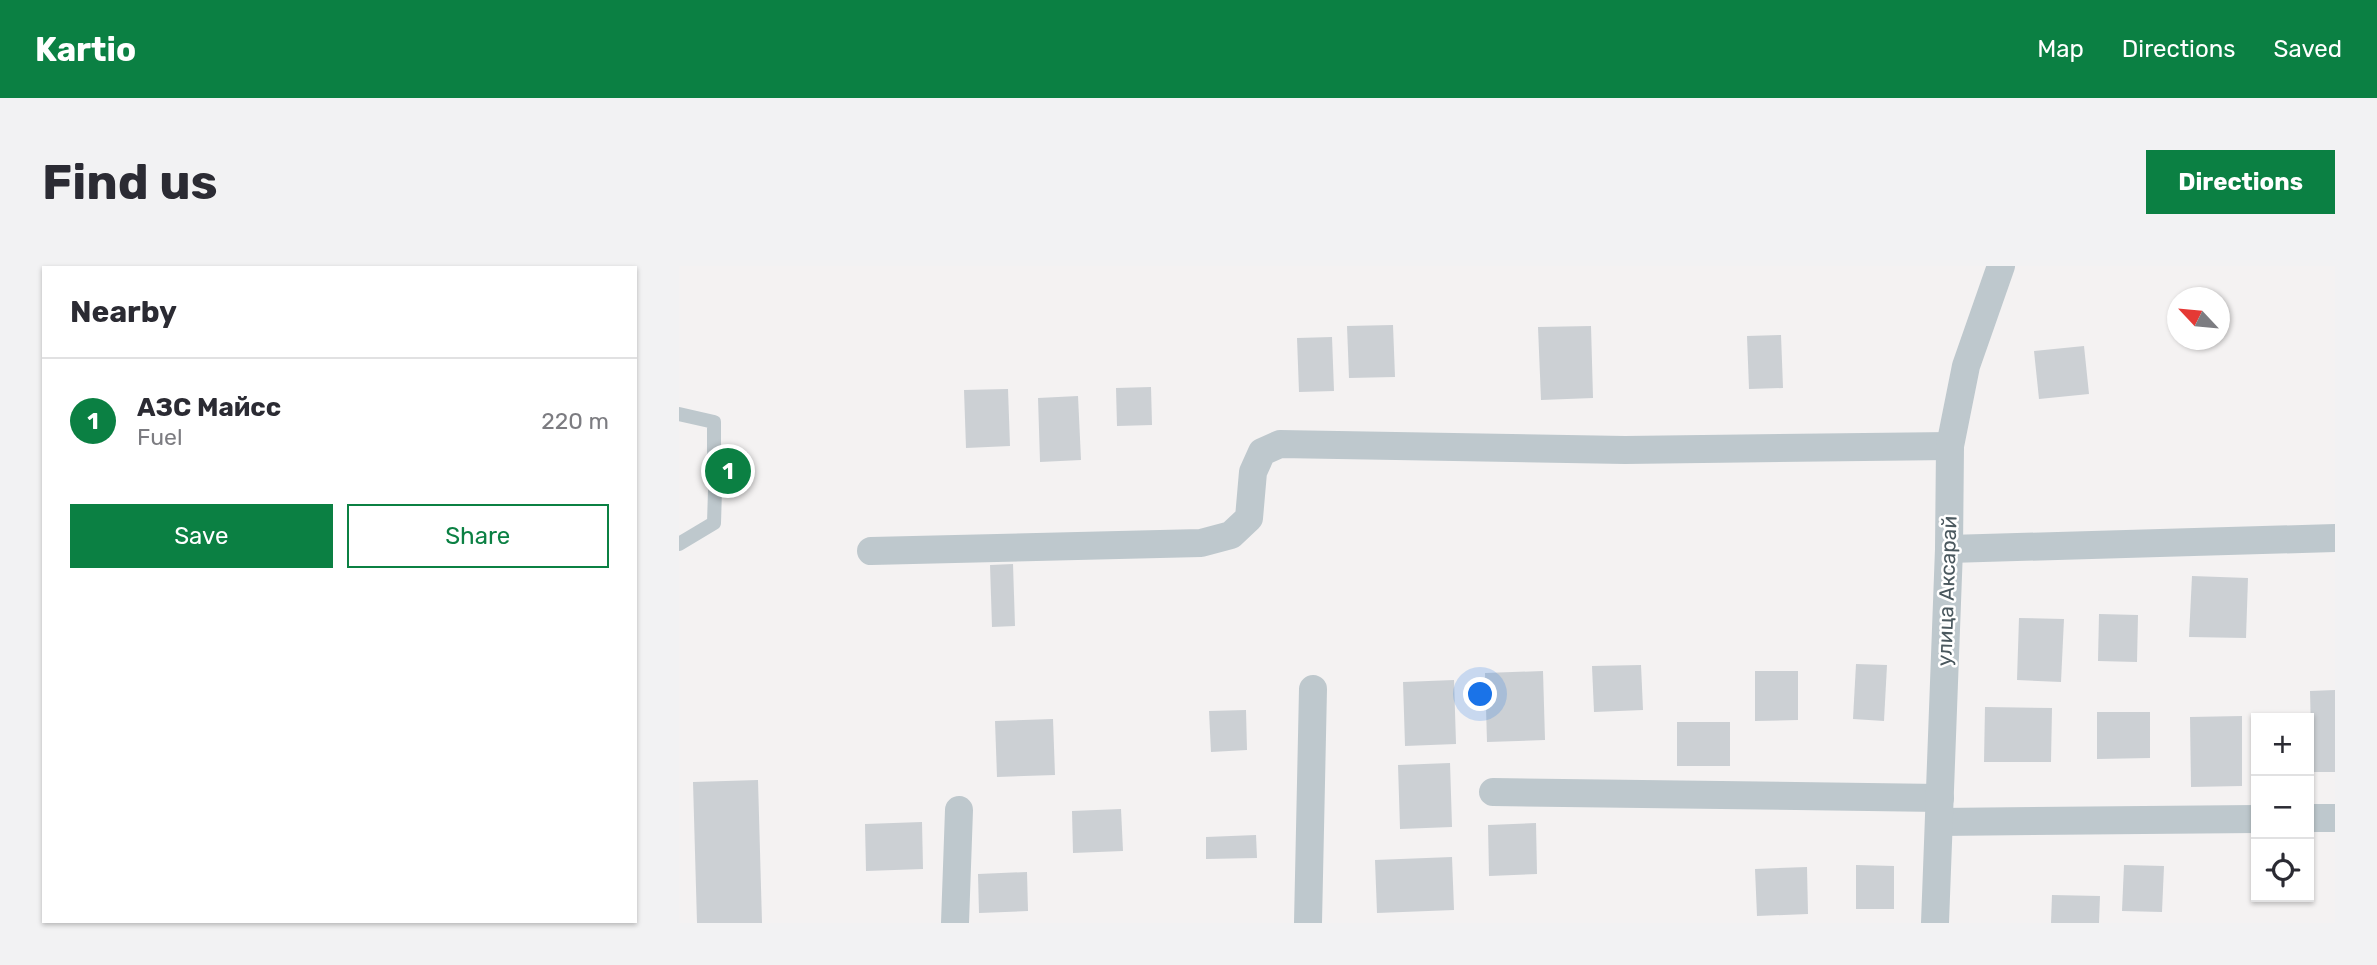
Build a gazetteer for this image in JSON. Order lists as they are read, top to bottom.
{
  "streets": {
    "street": ["улица Аксарай"]
  },
  "north": "top left",
  "page": {
    "header": "Kartio",
    "nav": ["Map", "Directions", "Saved"],
    "buttons": [
      "Directions",
      ["Save", "Share"]
    ],
    "title": "Find us",
    "heading": "Nearby",
    "list": [
      {
        "mark": "1",
        "name": "АЗС Майсс",
        "note": "Fuel",
        "value": "220 m"
      }
    ],
    "pins": "1",
    "map_buttons": ["+", "−"]
  }
}
